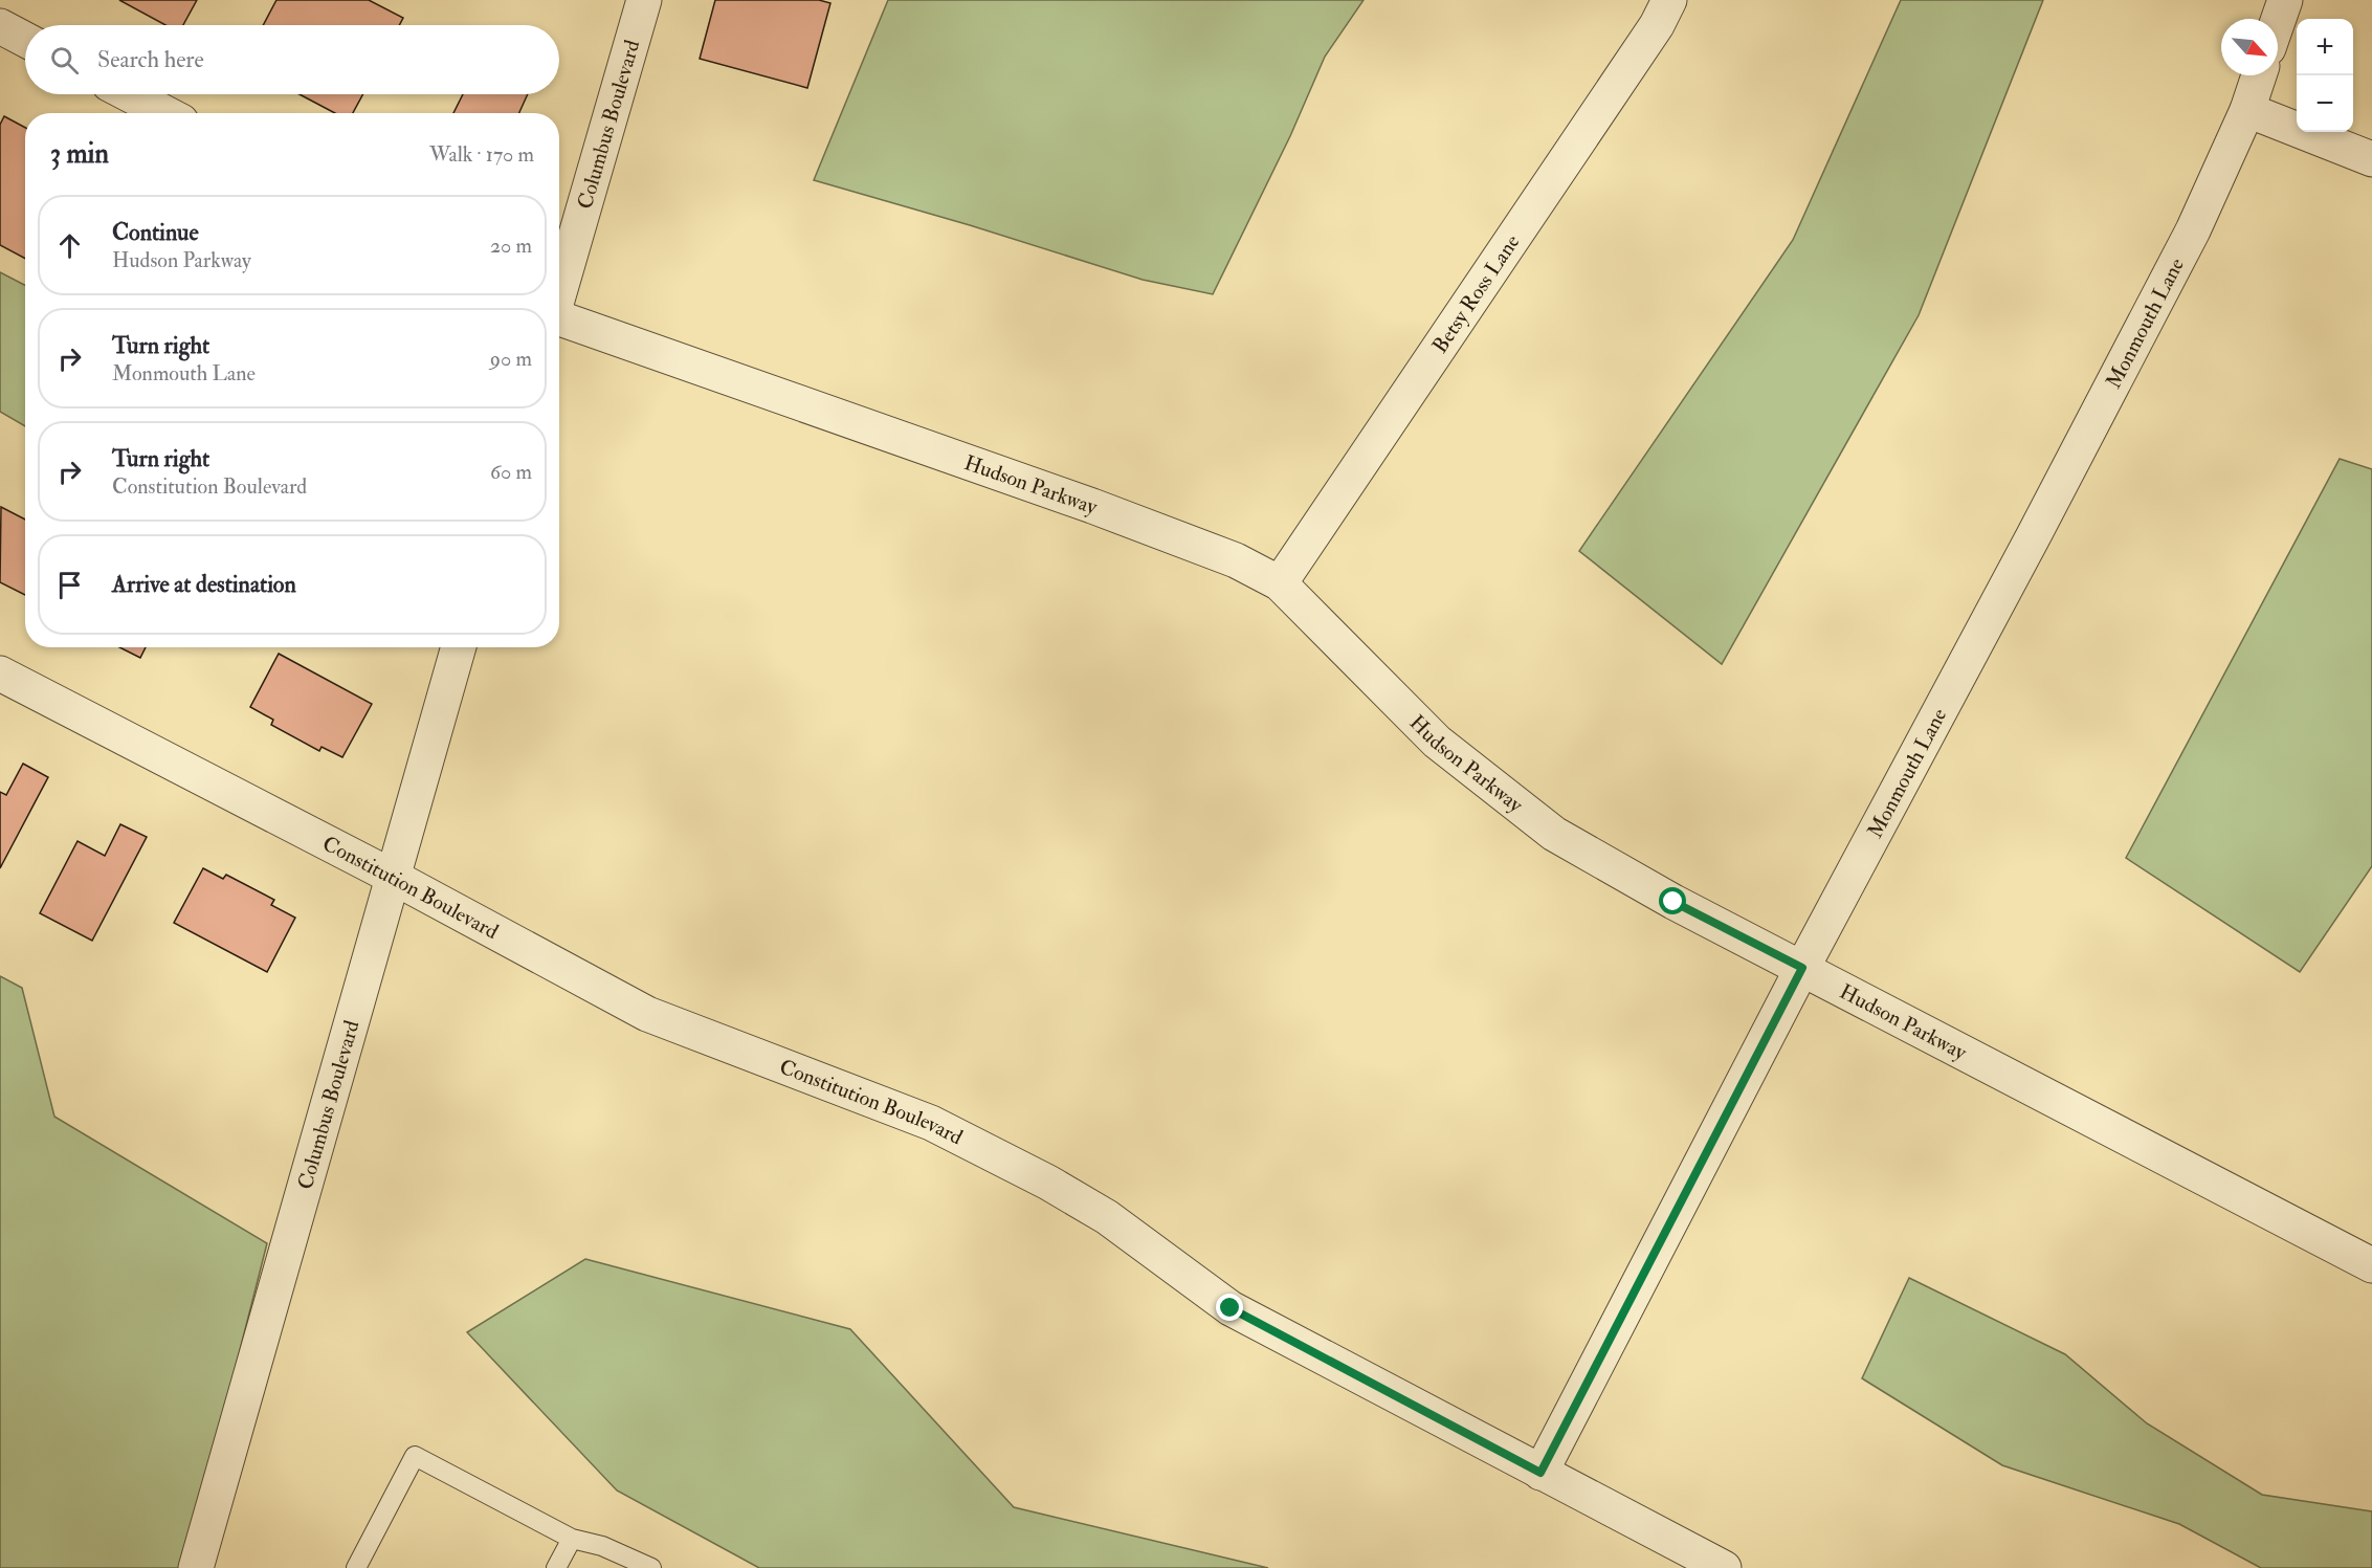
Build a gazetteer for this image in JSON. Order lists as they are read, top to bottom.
{
  "streets": {
    "street": [
      "Columbus Boulevard",
      "Betsy Ross Lane",
      "Monmouth Lane",
      "Hudson Parkway",
      "Constitution Boulevard"
    ]
  },
  "crossings": [
    ["Columbus Boulevard", "Constitution Boulevard"],
    ["Betsy Ross Lane", "Hudson Parkway"],
    ["Monmouth Lane", "Hudson Parkway"],
    ["Monmouth Lane", "Constitution Boulevard"]
  ],
  "north": "bottom right",
  "page": {
    "map_buttons": ["+", "−"],
    "search": "Search here",
    "heading": ["3 min", "Walk · 170 m"],
    "list": [
      ["Continue", "Hudson Parkway", "20 m"],
      ["Turn right", "Monmouth Lane", "90 m"],
      ["Turn right", "Constitution Boulevard", "60 m"],
      "Arrive at destination"
    ]
  }
}
